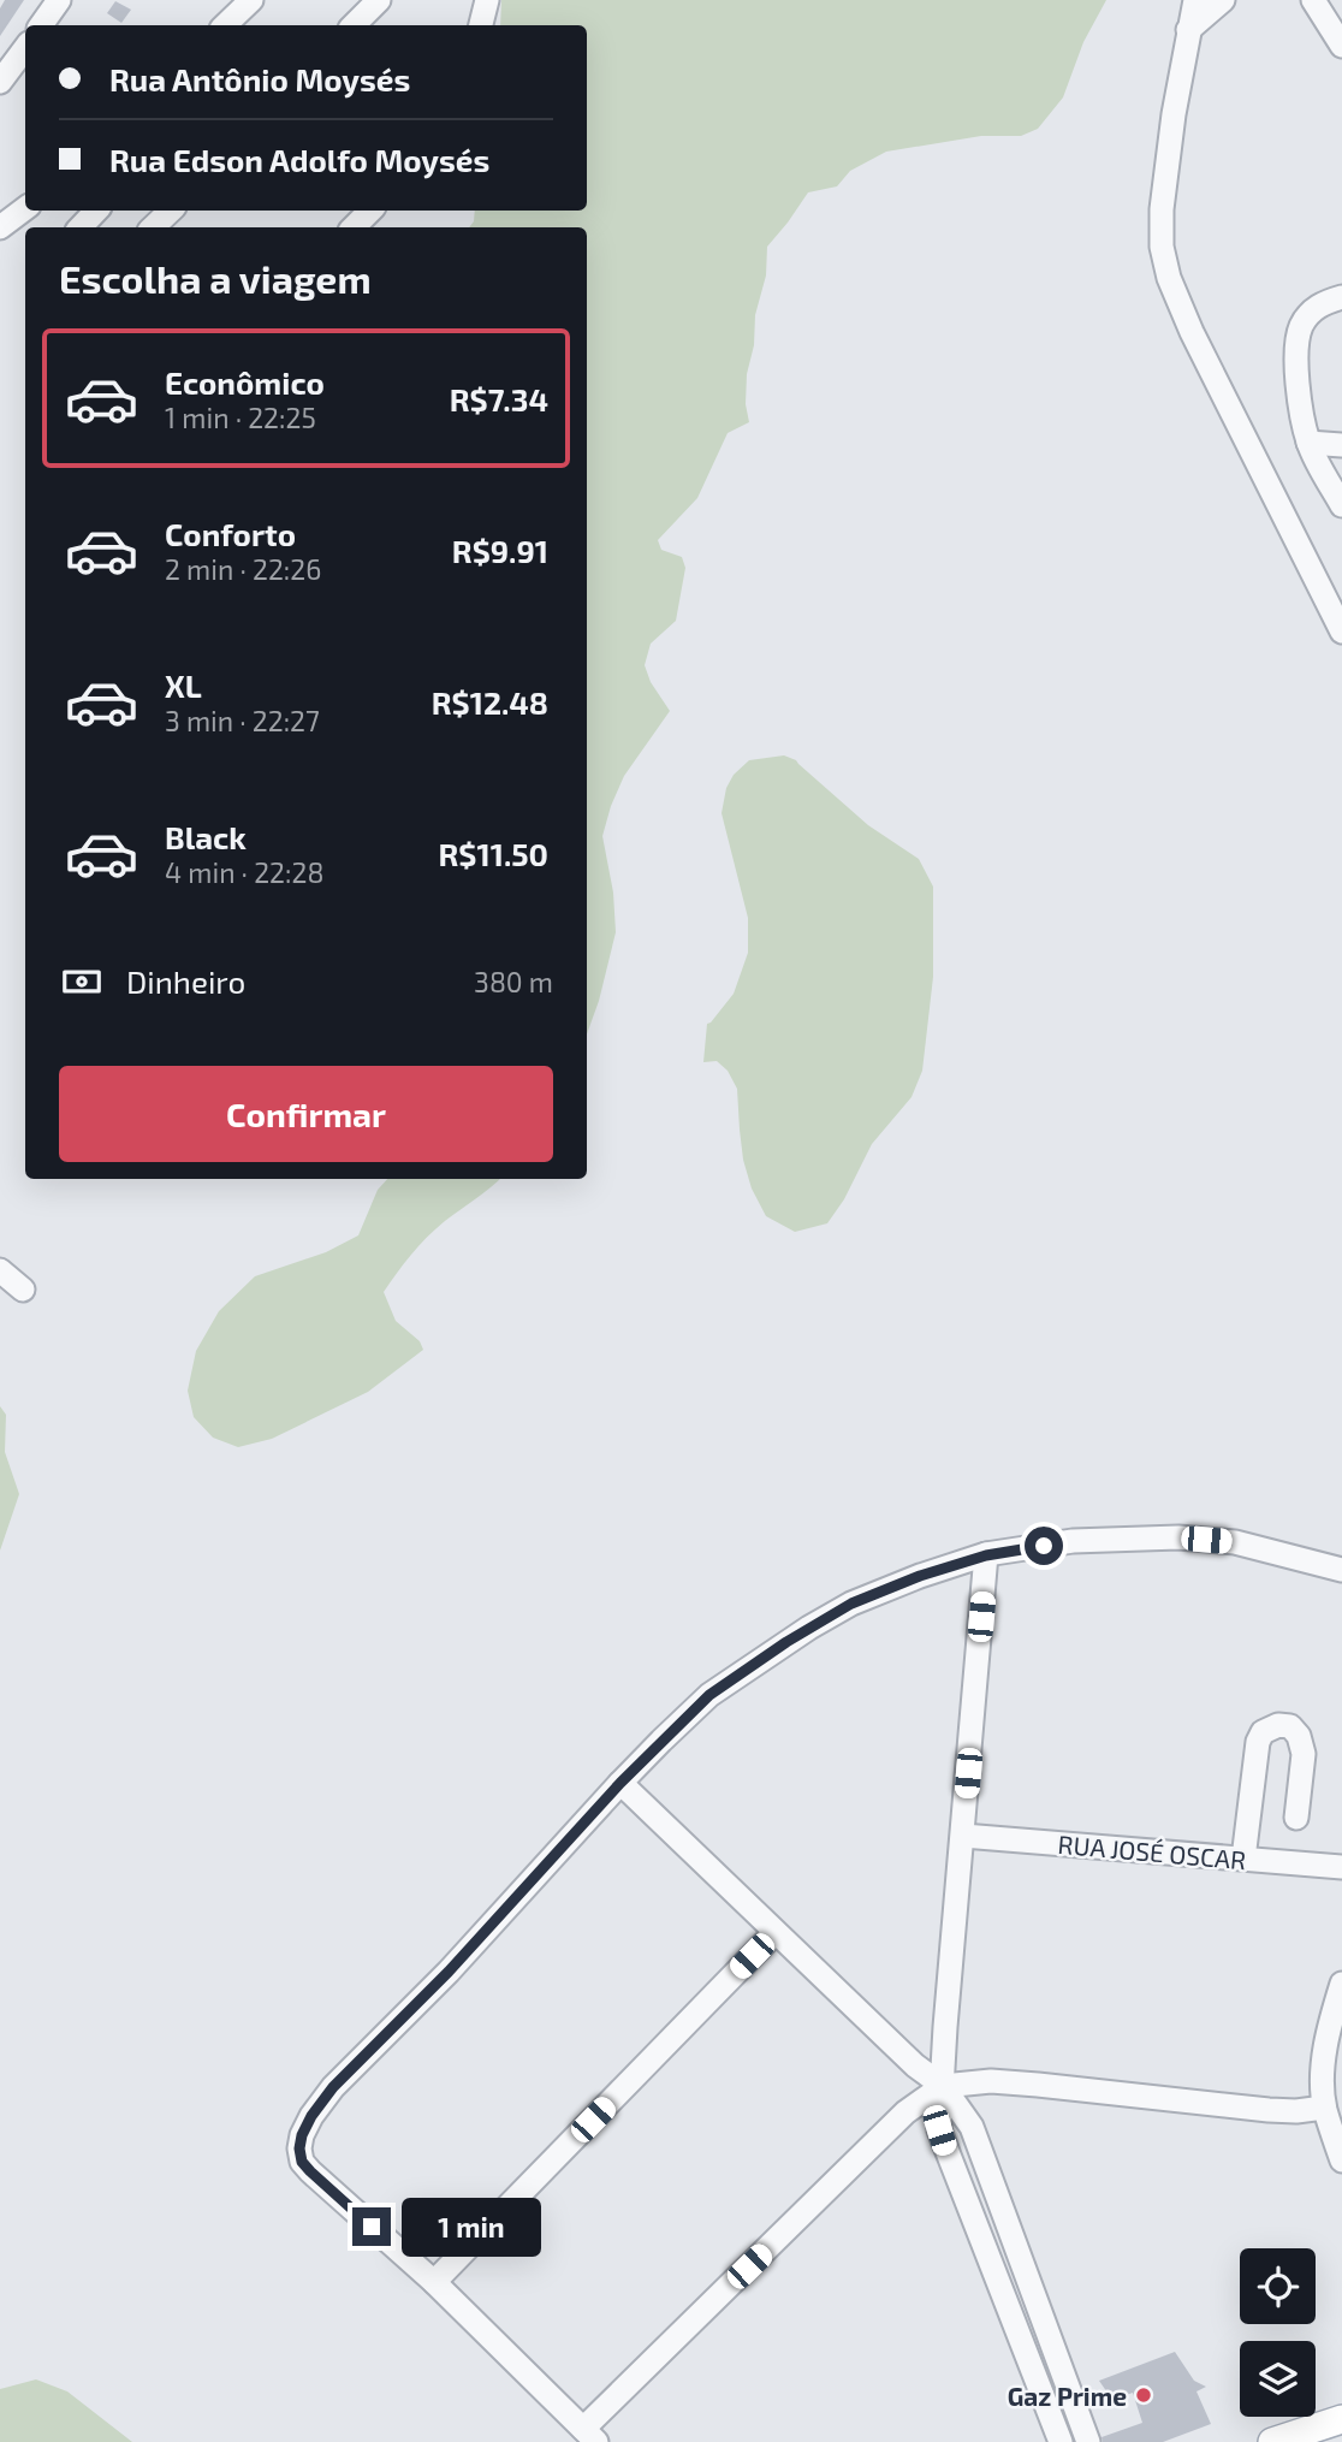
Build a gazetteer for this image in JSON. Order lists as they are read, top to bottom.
{
  "streets": {
    "street": ["RUA JOSÉ OSCAR"]
  },
  "places": ["Gaz Prime"],
  "page": {
    "banner": ["Rua Antônio Moysés", "Rua Edson Adolfo Moysés"],
    "heading": "Escolha a viagem",
    "list": [
      {
        "name": "Econômico",
        "note": "1 min · 22:25",
        "value": "R$7.34"
      },
      {
        "name": "Conforto",
        "note": "2 min · 22:26",
        "value": "R$9.91"
      },
      {
        "name": "XL",
        "note": "3 min · 22:27",
        "value": "R$12.48"
      },
      {
        "name": "Black",
        "note": "4 min · 22:28",
        "value": "R$11.50"
      }
    ],
    "pay": ["Dinheiro", "380 m"],
    "buttons": "Confirmar",
    "bubble": "1 min"
  }
}
